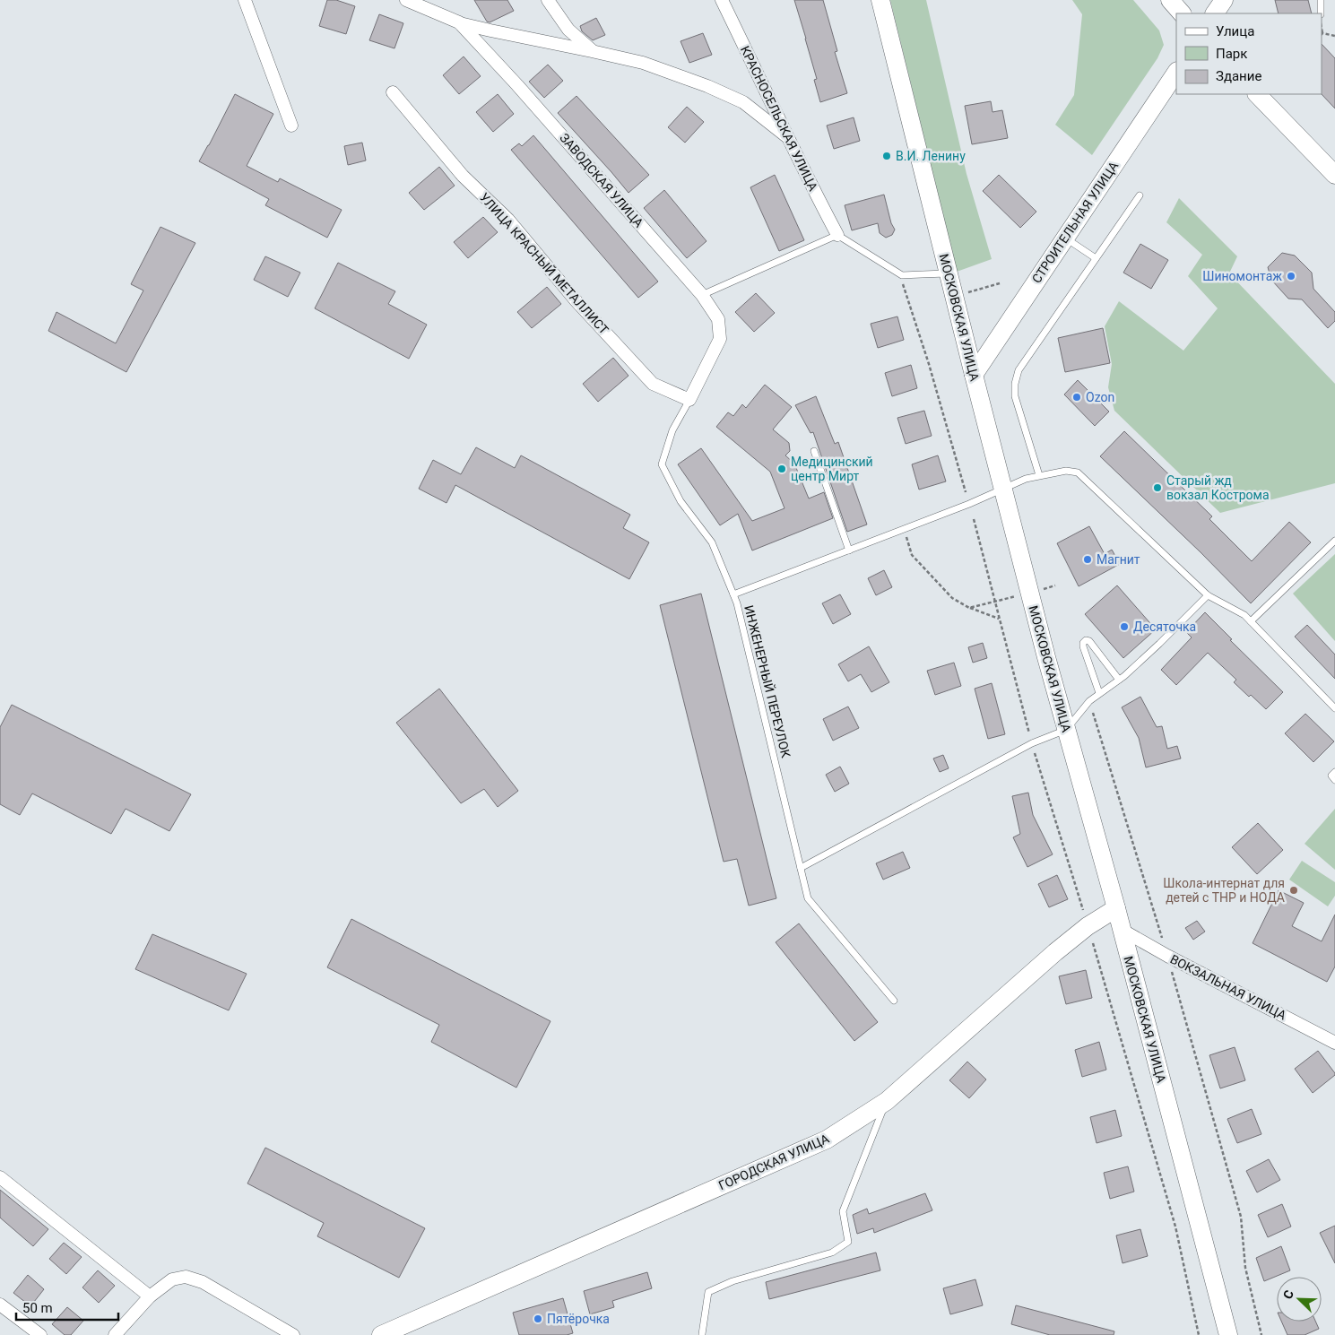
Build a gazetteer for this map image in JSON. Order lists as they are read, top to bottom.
{
  "streets": {
    "main road": ["СТРОИТЕЛЬНАЯ УЛИЦА", "МОСКОВСКАЯ УЛИЦА", "ГОРОДСКАЯ УЛИЦА"],
    "street": [
      "КРАСНОСЕЛЬСКАЯ УЛИЦА",
      "ЗАВОДСКАЯ УЛИЦА",
      "УЛИЦА КРАСНЫЙ МЕТАЛЛИСТ",
      "ВОКЗАЛЬНАЯ УЛИЦА"
    ],
    "lane": ["ИНЖЕНЕРНЫЙ ПЕРЕУЛОК"]
  },
  "crossings": [
    ["ЗАВОДСКАЯ УЛИЦА", "УЛИЦА КРАСНЫЙ МЕТАЛЛИСТ"],
    ["СТРОИТЕЛЬНАЯ УЛИЦА", "МОСКОВСКАЯ УЛИЦА"],
    ["МОСКОВСКАЯ УЛИЦА", "ИНЖЕНЕРНЫЙ ПЕРЕУЛОК"],
    ["МОСКОВСКАЯ УЛИЦА", "ВОКЗАЛЬНАЯ УЛИЦА"],
    ["МОСКОВСКАЯ УЛИЦА", "ГОРОДСКАЯ УЛИЦА"]
  ],
  "places": [
    "В.И. Ленину",
    "Шиномонтаж",
    "Ozon",
    "Медицинский центр Мирт",
    "Старый жд вокзал Кострома",
    "Магнит",
    "Десяточка",
    "Школа-интернат для детей с ТНР и НОДА",
    "Пятёрочка"
  ],
  "legend": ["Улица", "Парк", "Здание"],
  "scale_bar": "50 m",
  "north": "top left"
}
